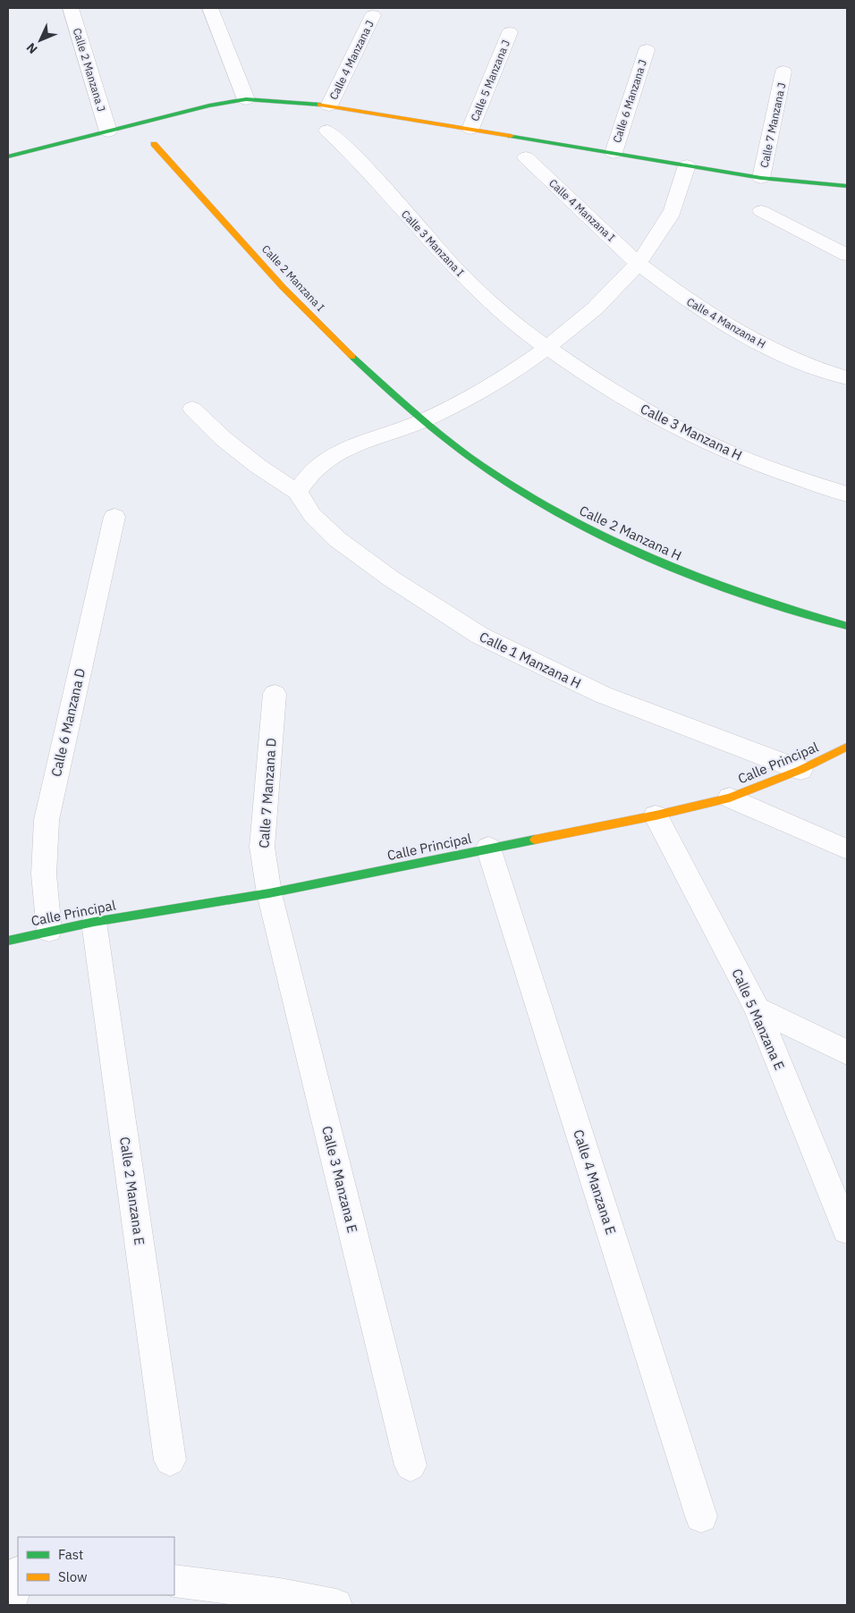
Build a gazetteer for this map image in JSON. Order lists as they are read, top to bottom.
{
  "streets": {
    "street": [
      "Calle 4 Manzana J",
      "Calle 2 Manzana J",
      "Calle 5 Manzana J",
      "Calle 6 Manzana J",
      "Calle 7 Manzana J",
      "Calle 4 Manzana I",
      "Calle 3 Manzana I",
      "Calle 2 Manzana I",
      "Calle 4 Manzana H",
      "Calle 3 Manzana H",
      "Calle 2 Manzana H",
      "Calle 1 Manzana H",
      "Calle 6 Manzana D",
      "Calle Principal",
      "Calle 7 Manzana D",
      "Calle 5 Manzana E",
      "Calle 3 Manzana E",
      "Calle 4 Manzana E",
      "Calle 2 Manzana E"
    ]
  },
  "crossings": [
    ["Calle 4 Manzana I", "Calle 4 Manzana H"],
    ["Calle 3 Manzana I", "Calle 3 Manzana H"],
    ["Calle 2 Manzana I", "Calle 2 Manzana H"],
    ["Calle 1 Manzana H", "Calle Principal"],
    ["Calle 6 Manzana D", "Calle Principal"],
    ["Calle Principal", "Calle 7 Manzana D"],
    ["Calle Principal", "Calle 5 Manzana E"],
    ["Calle Principal", "Calle 3 Manzana E"],
    ["Calle Principal", "Calle 4 Manzana E"],
    ["Calle Principal", "Calle 2 Manzana E"],
    ["Calle 7 Manzana D", "Calle 3 Manzana E"]
  ],
  "legend": ["Fast", "Slow"],
  "north": "bottom left"
}
